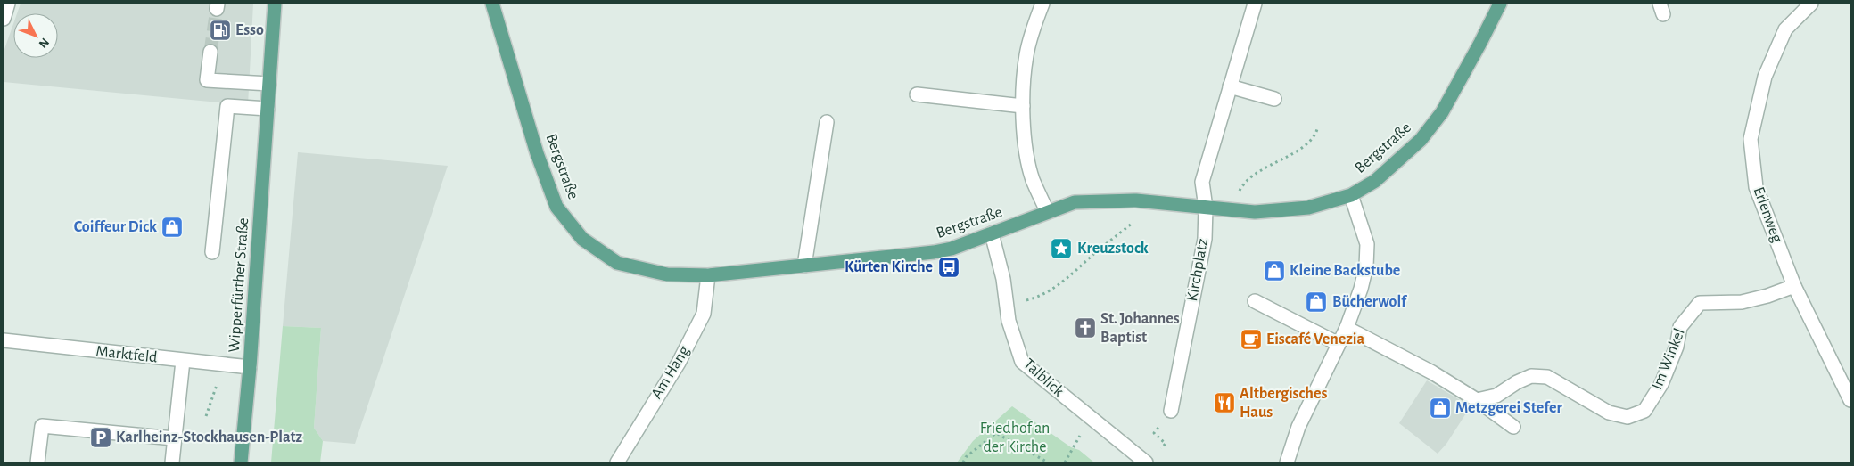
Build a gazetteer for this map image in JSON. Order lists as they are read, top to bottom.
{
  "streets": {
    "main road": ["Bergstraße", "Wipperfürther Straße"],
    "street": [
      "Erlenweg",
      "Kirchplatz",
      "Marktfeld",
      "Im Winkel",
      "Am Hang",
      "Talblick"
    ]
  },
  "crossings": [
    ["Bergstraße", "Kirchplatz"],
    ["Bergstraße", "Am Hang"],
    ["Bergstraße", "Talblick"],
    ["Erlenweg", "Im Winkel"],
    ["Wipperfürther Straße", "Marktfeld"]
  ],
  "parks": ["Friedhof an der Kirche"],
  "places": {
    "fuel station": ["Esso"],
    "shop": [
      "Coiffeur Dick",
      "Kleine Backstube",
      "Bücherwolf",
      "Metzgerei Stefer"
    ],
    "place": ["Kreuzstock"],
    "bus stop": ["Kürten Kirche"],
    "church": ["St. Johannes Baptist"],
    "cafe": ["Eiscafé Venezia"],
    "restaurant": ["Altbergisches Haus"],
    "parking": ["Karlheinz-Stockhausen-Platz"]
  },
  "north": "bottom right"
}
